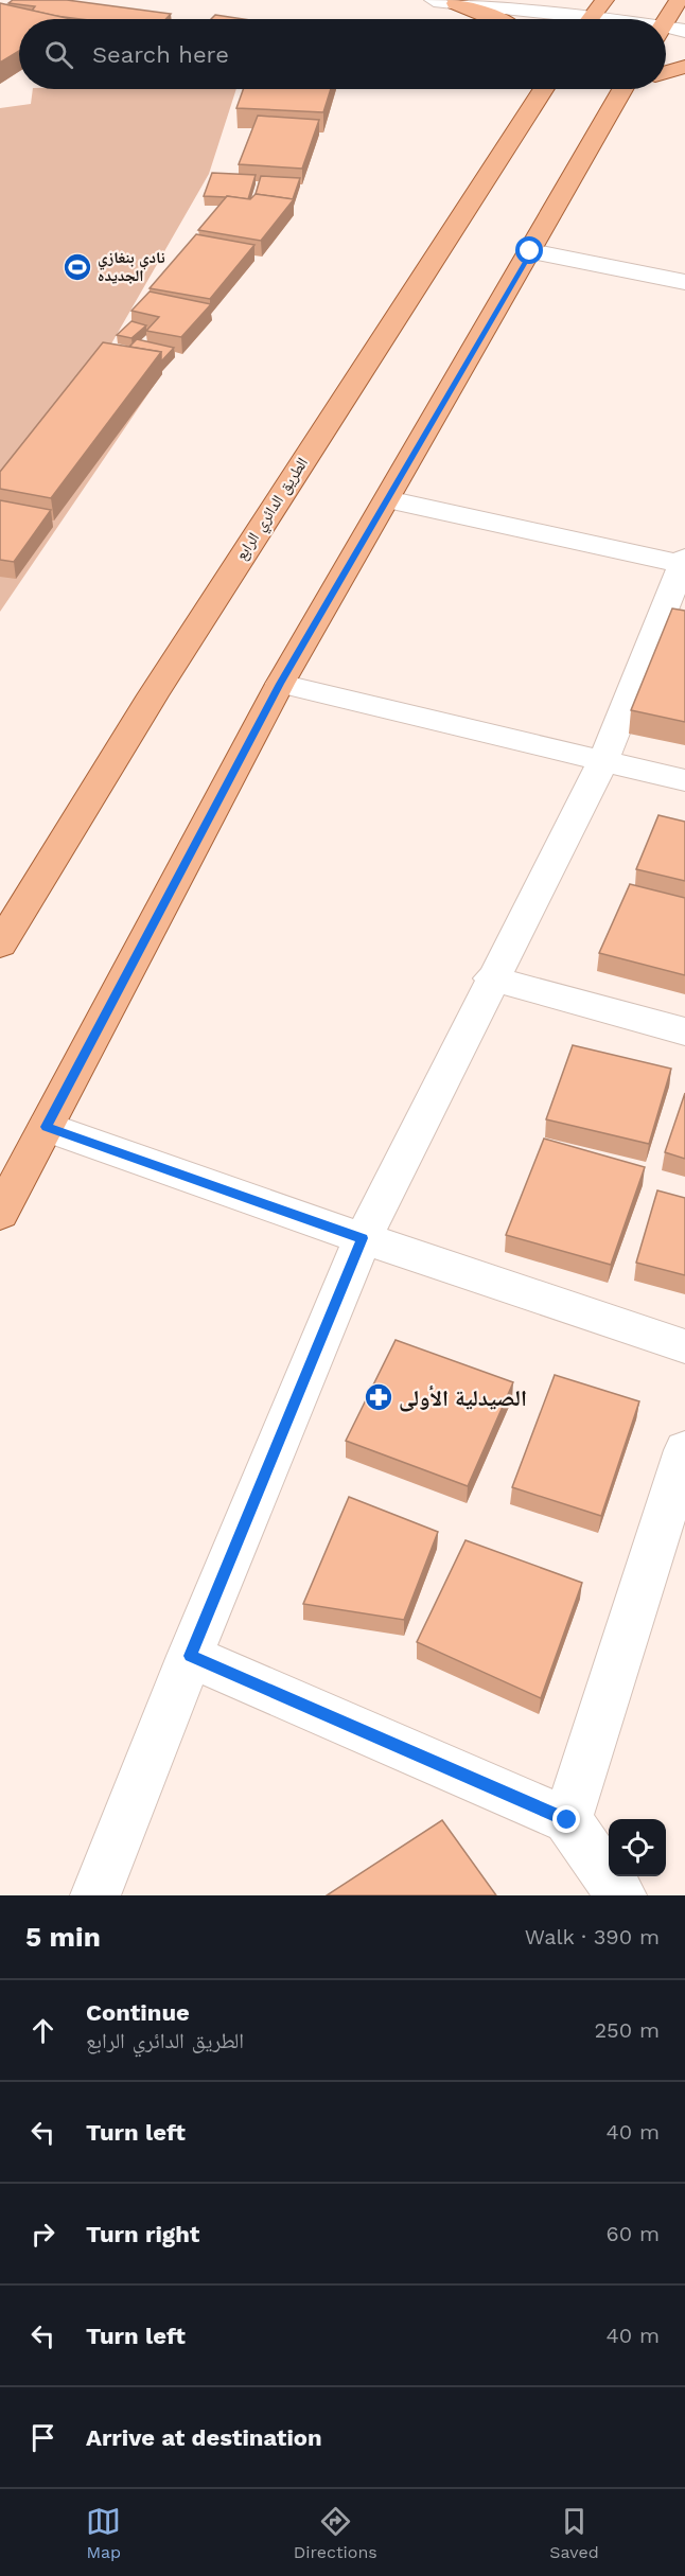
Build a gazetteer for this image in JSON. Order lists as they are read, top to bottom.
{
  "streets": {
    "main road": ["الطريق الدائري الرابع"]
  },
  "places": {
    "sports": ["نادي بنغازي الجديده"],
    "pharmacy": ["الصيدلية الأولى"]
  },
  "page": {
    "search": "Search here",
    "heading": ["5 min", "Walk · 390 m"],
    "list": [
      ["Continue", "الطريق الدائري الرابع", "250 m"],
      ["Turn left", "40 m"],
      ["Turn right", "60 m"],
      ["Turn left", "40 m"],
      "Arrive at destination"
    ],
    "nav": ["Map", "Directions", "Saved"]
  }
}
